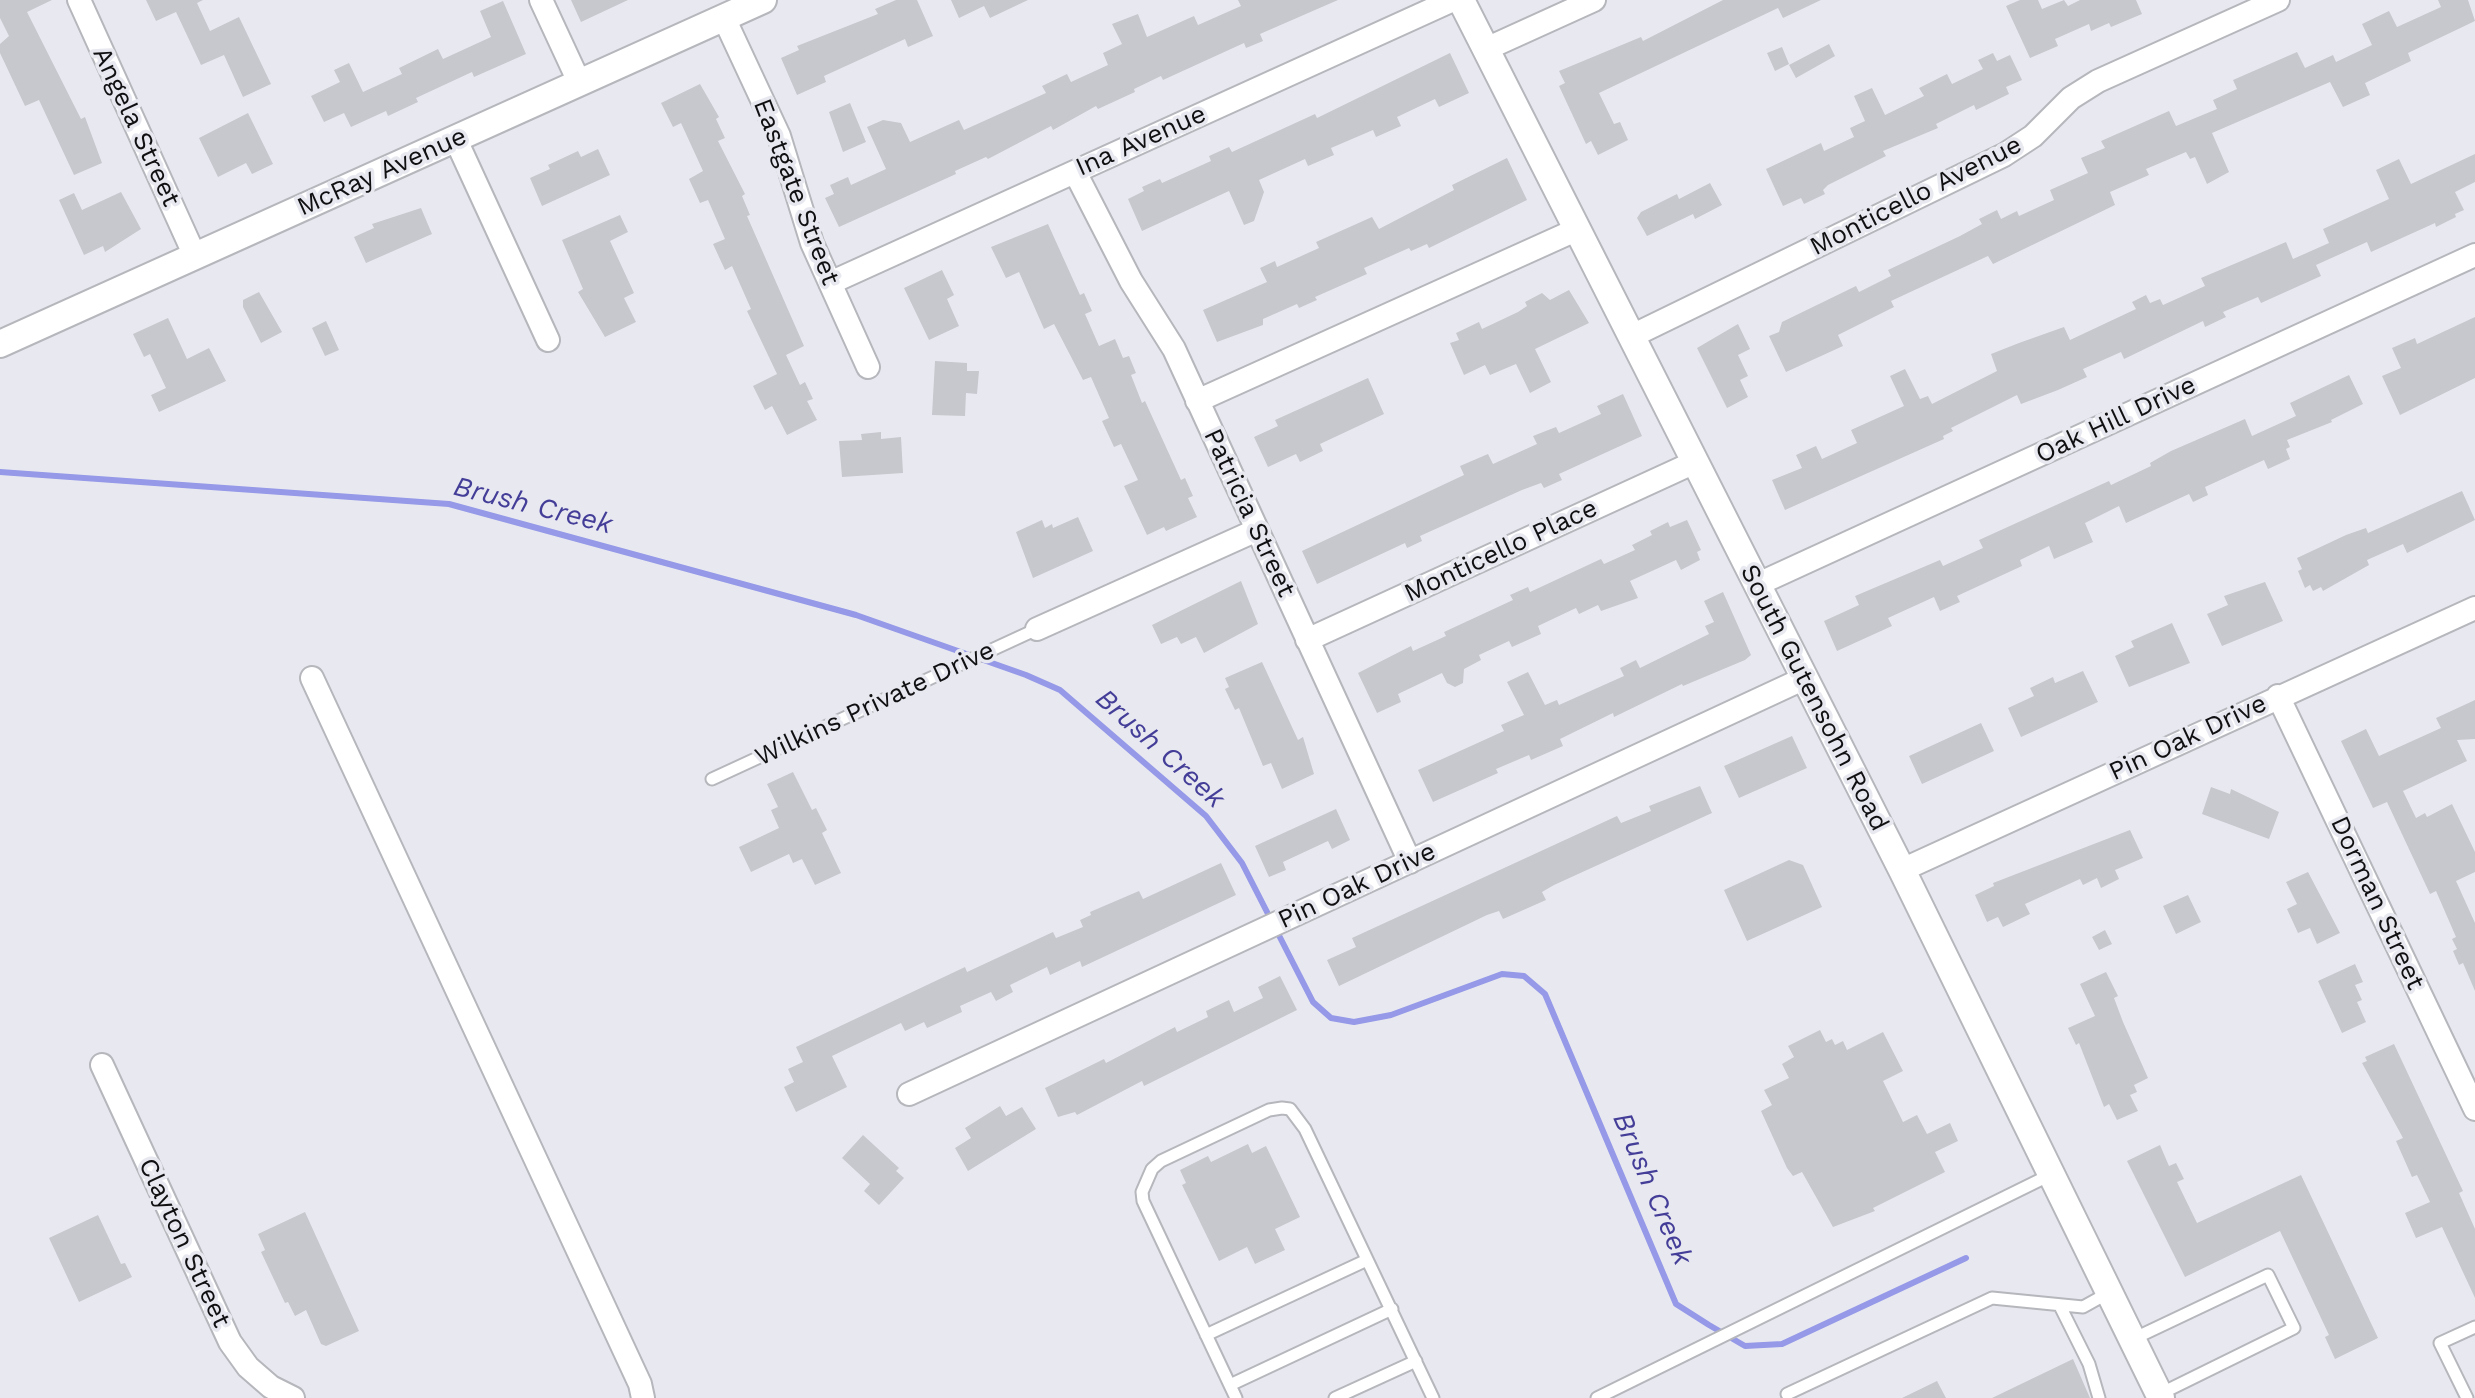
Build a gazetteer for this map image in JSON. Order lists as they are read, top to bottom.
{
  "streets": {
    "street": [
      "Angela Street",
      "Ina Avenue",
      "McRay Avenue",
      "Eastgate Street",
      "Monticello Avenue",
      "Oak Hill Drive",
      "Patricia Street",
      "Monticello Place",
      "South Gutensohn Road",
      "Pin Oak Drive",
      "Dorman Street",
      "Clayton Street"
    ],
    "lane": ["Wilkins Private Drive"]
  },
  "crossings": [
    ["Angela Street", "McRay Avenue"],
    ["Ina Avenue", "Eastgate Street"],
    ["Ina Avenue", "Patricia Street"],
    ["McRay Avenue", "Eastgate Street"],
    ["Monticello Avenue", "South Gutensohn Road"],
    ["Oak Hill Drive", "South Gutensohn Road"],
    ["Patricia Street", "Monticello Place"],
    ["Patricia Street", "Pin Oak Drive"],
    ["Monticello Place", "South Gutensohn Road"],
    ["South Gutensohn Road", "Pin Oak Drive"],
    ["Pin Oak Drive", "Dorman Street"]
  ],
  "water": ["Brush Creek"]
}
